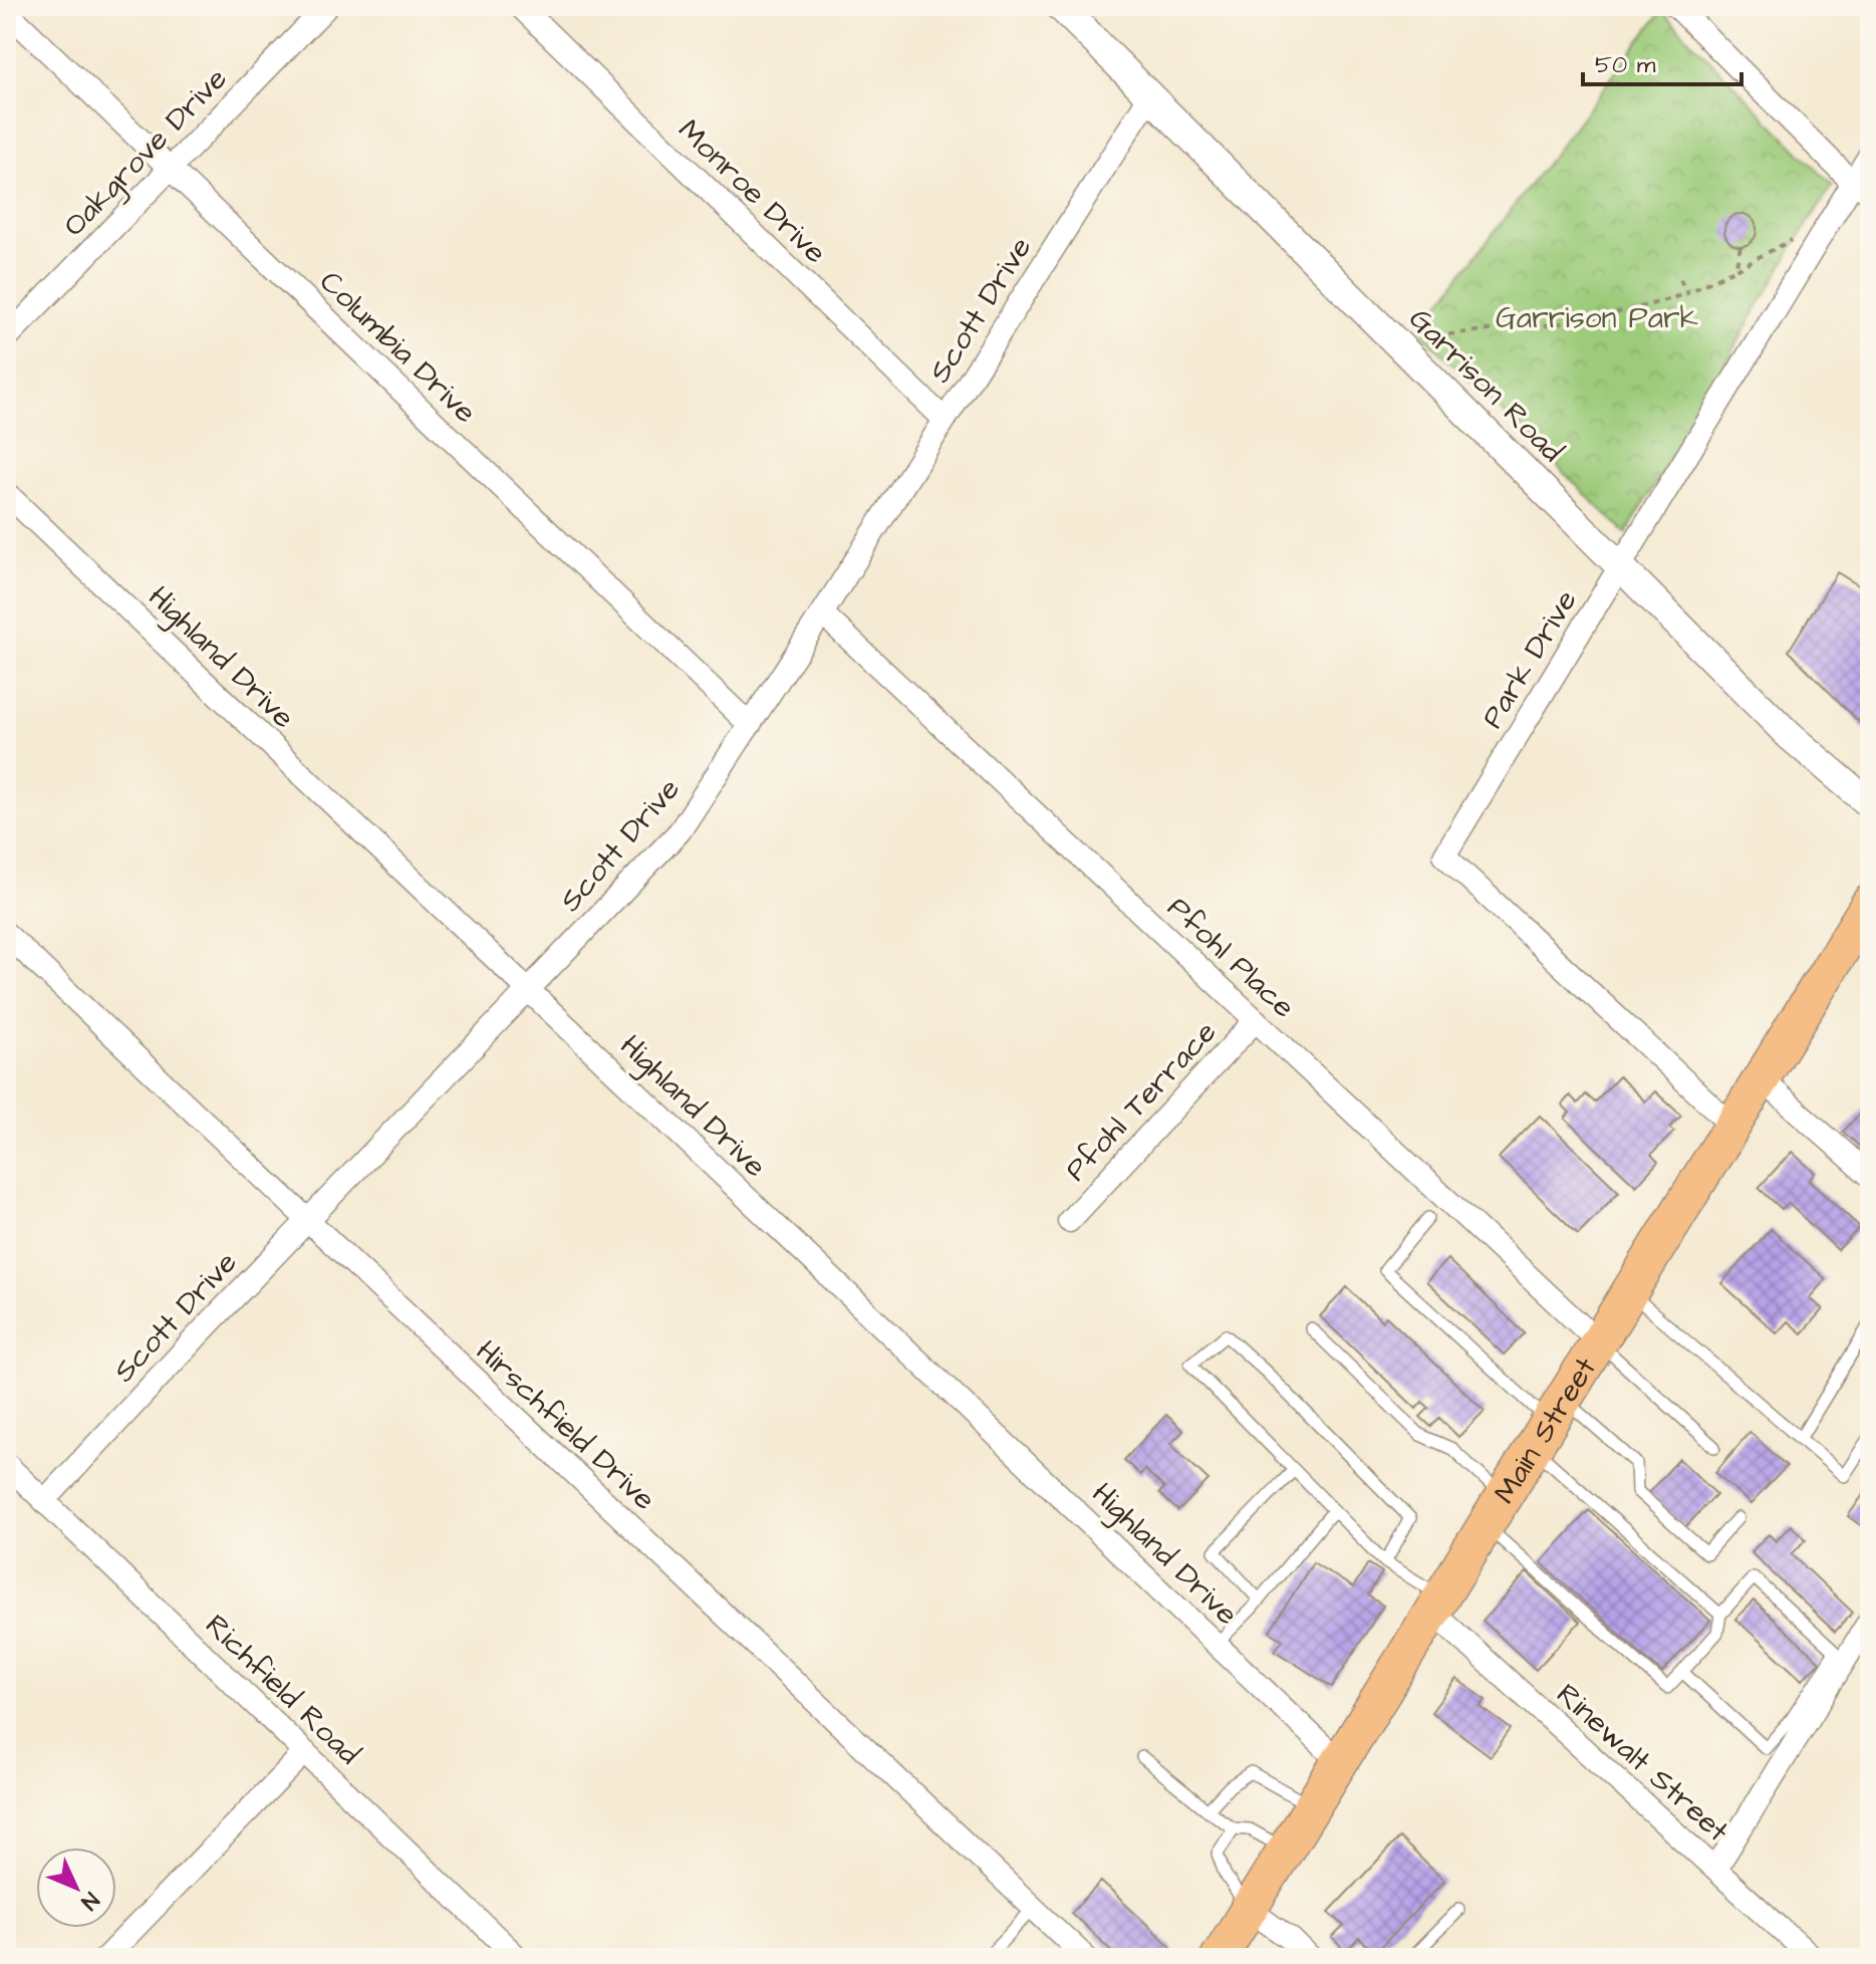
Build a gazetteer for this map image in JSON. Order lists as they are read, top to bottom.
{
  "streets": {
    "main road": ["Main Street"],
    "street": [
      "Oakgrove Drive",
      "Monroe Drive",
      "Scott Drive",
      "Columbia Drive",
      "Garrison Road",
      "Highland Drive",
      "Park Drive",
      "Pfohl Place",
      "Pfohl Terrace",
      "Hirschfield Drive",
      "Richfield Road",
      "Rinewalt Street"
    ]
  },
  "crossings": [
    ["Oakgrove Drive", "Columbia Drive"],
    ["Monroe Drive", "Scott Drive"],
    ["Scott Drive", "Columbia Drive"],
    ["Scott Drive", "Garrison Road"],
    ["Scott Drive", "Highland Drive"],
    ["Scott Drive", "Pfohl Place"],
    ["Scott Drive", "Hirschfield Drive"],
    ["Scott Drive", "Richfield Road"],
    ["Garrison Road", "Park Drive"],
    ["Highland Drive", "Main Street"],
    ["Park Drive", "Main Street"],
    ["Pfohl Place", "Pfohl Terrace"],
    ["Pfohl Place", "Main Street"],
    ["Main Street", "Rinewalt Street"]
  ],
  "parks": ["Garrison Park"],
  "scale_bar": "50 m",
  "north": "bottom right"
}
